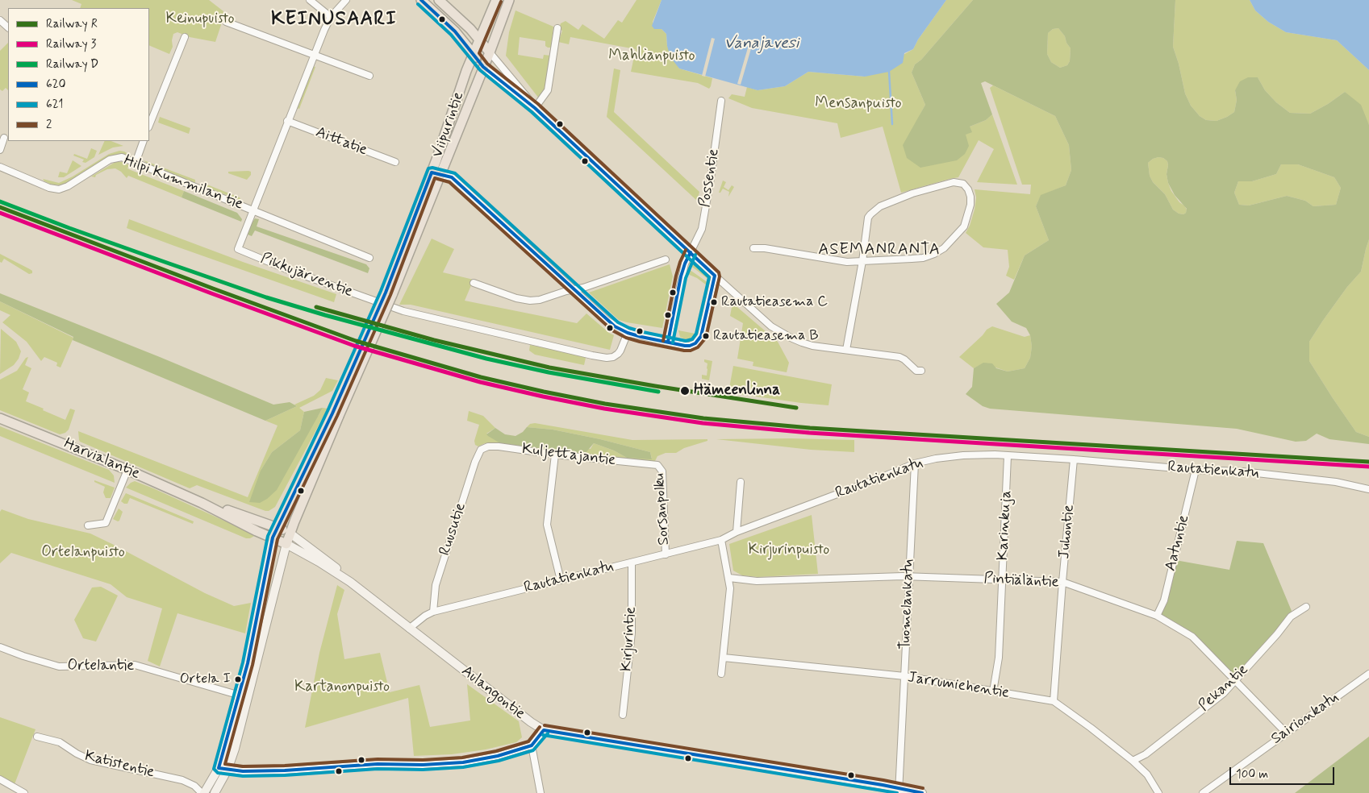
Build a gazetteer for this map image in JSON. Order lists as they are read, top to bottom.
{
  "streets": {
    "main road": ["Viipurintie", "Harvialantie", "Aulangontie"],
    "street": [
      "Aittatie",
      "Possentie",
      "Hilpi Kummilan tie",
      "Pikkujärventie",
      "Kuljettajantie",
      "Rautatienkatu",
      "Sorsanpolku",
      "Karinkuja",
      "Ruusutie",
      "Juhontie",
      "Aatuntie",
      "Pintiäläntie",
      "Tuomelankatu",
      "Kirjurintie",
      "Ortelantie",
      "Jarrumiehentie",
      "Pekantie",
      "Sairionkatu",
      "Katistentie"
    ]
  },
  "crossings": [
    ["Viipurintie", "Harvialantie"],
    ["Viipurintie", "Ortelantie"],
    ["Viipurintie", "Aulangontie"],
    ["Viipurintie", "Katistentie"],
    ["Aittatie", "Pikkujärventie"],
    ["Hilpi Kummilan tie", "Pikkujärventie"],
    ["Kuljettajantie", "Sorsanpolku"],
    ["Kuljettajantie", "Ruusutie"],
    ["Harvialantie", "Aulangontie"],
    ["Rautatienkatu", "Sorsanpolku"],
    ["Rautatienkatu", "Karinkuja"],
    ["Rautatienkatu", "Ruusutie"],
    ["Rautatienkatu", "Juhontie"],
    ["Rautatienkatu", "Aatuntie"],
    ["Rautatienkatu", "Tuomelankatu"],
    ["Rautatienkatu", "Kirjurintie"],
    ["Rautatienkatu", "Aulangontie"],
    ["Karinkuja", "Pintiäläntie"],
    ["Karinkuja", "Jarrumiehentie"],
    ["Juhontie", "Pintiäläntie"],
    ["Juhontie", "Jarrumiehentie"],
    ["Aatuntie", "Pintiäläntie"],
    ["Pintiäläntie", "Tuomelankatu"],
    ["Pintiäläntie", "Pekantie"],
    ["Pintiäläntie", "Sairionkatu"],
    ["Tuomelankatu", "Jarrumiehentie"],
    ["Tuomelankatu", "Aulangontie"],
    ["Jarrumiehentie", "Pekantie"]
  ],
  "districts": ["KEINUSAARI", "ASEMANRANTA"],
  "water": ["Vanajavesi"],
  "parks": [
    "Keinupuisto",
    "Mahlianpuisto",
    "Mensanpuisto",
    "Kirjurinpuisto",
    "Ortelanpuisto",
    "Kartanonpuisto"
  ],
  "places": [
    "Rautatieasema C",
    "Rautatieasema B",
    "Hämeenlinna",
    "Ortela I"
  ],
  "lines": [
    "transit line 620",
    "transit line 2",
    "transit line 621",
    "rail line D",
    "rail line R",
    "rail line 3"
  ],
  "legend": [
    "Railway R",
    "Railway 3",
    "Railway D",
    "620",
    "621",
    "2"
  ],
  "scale_bar": "100 m"
}
